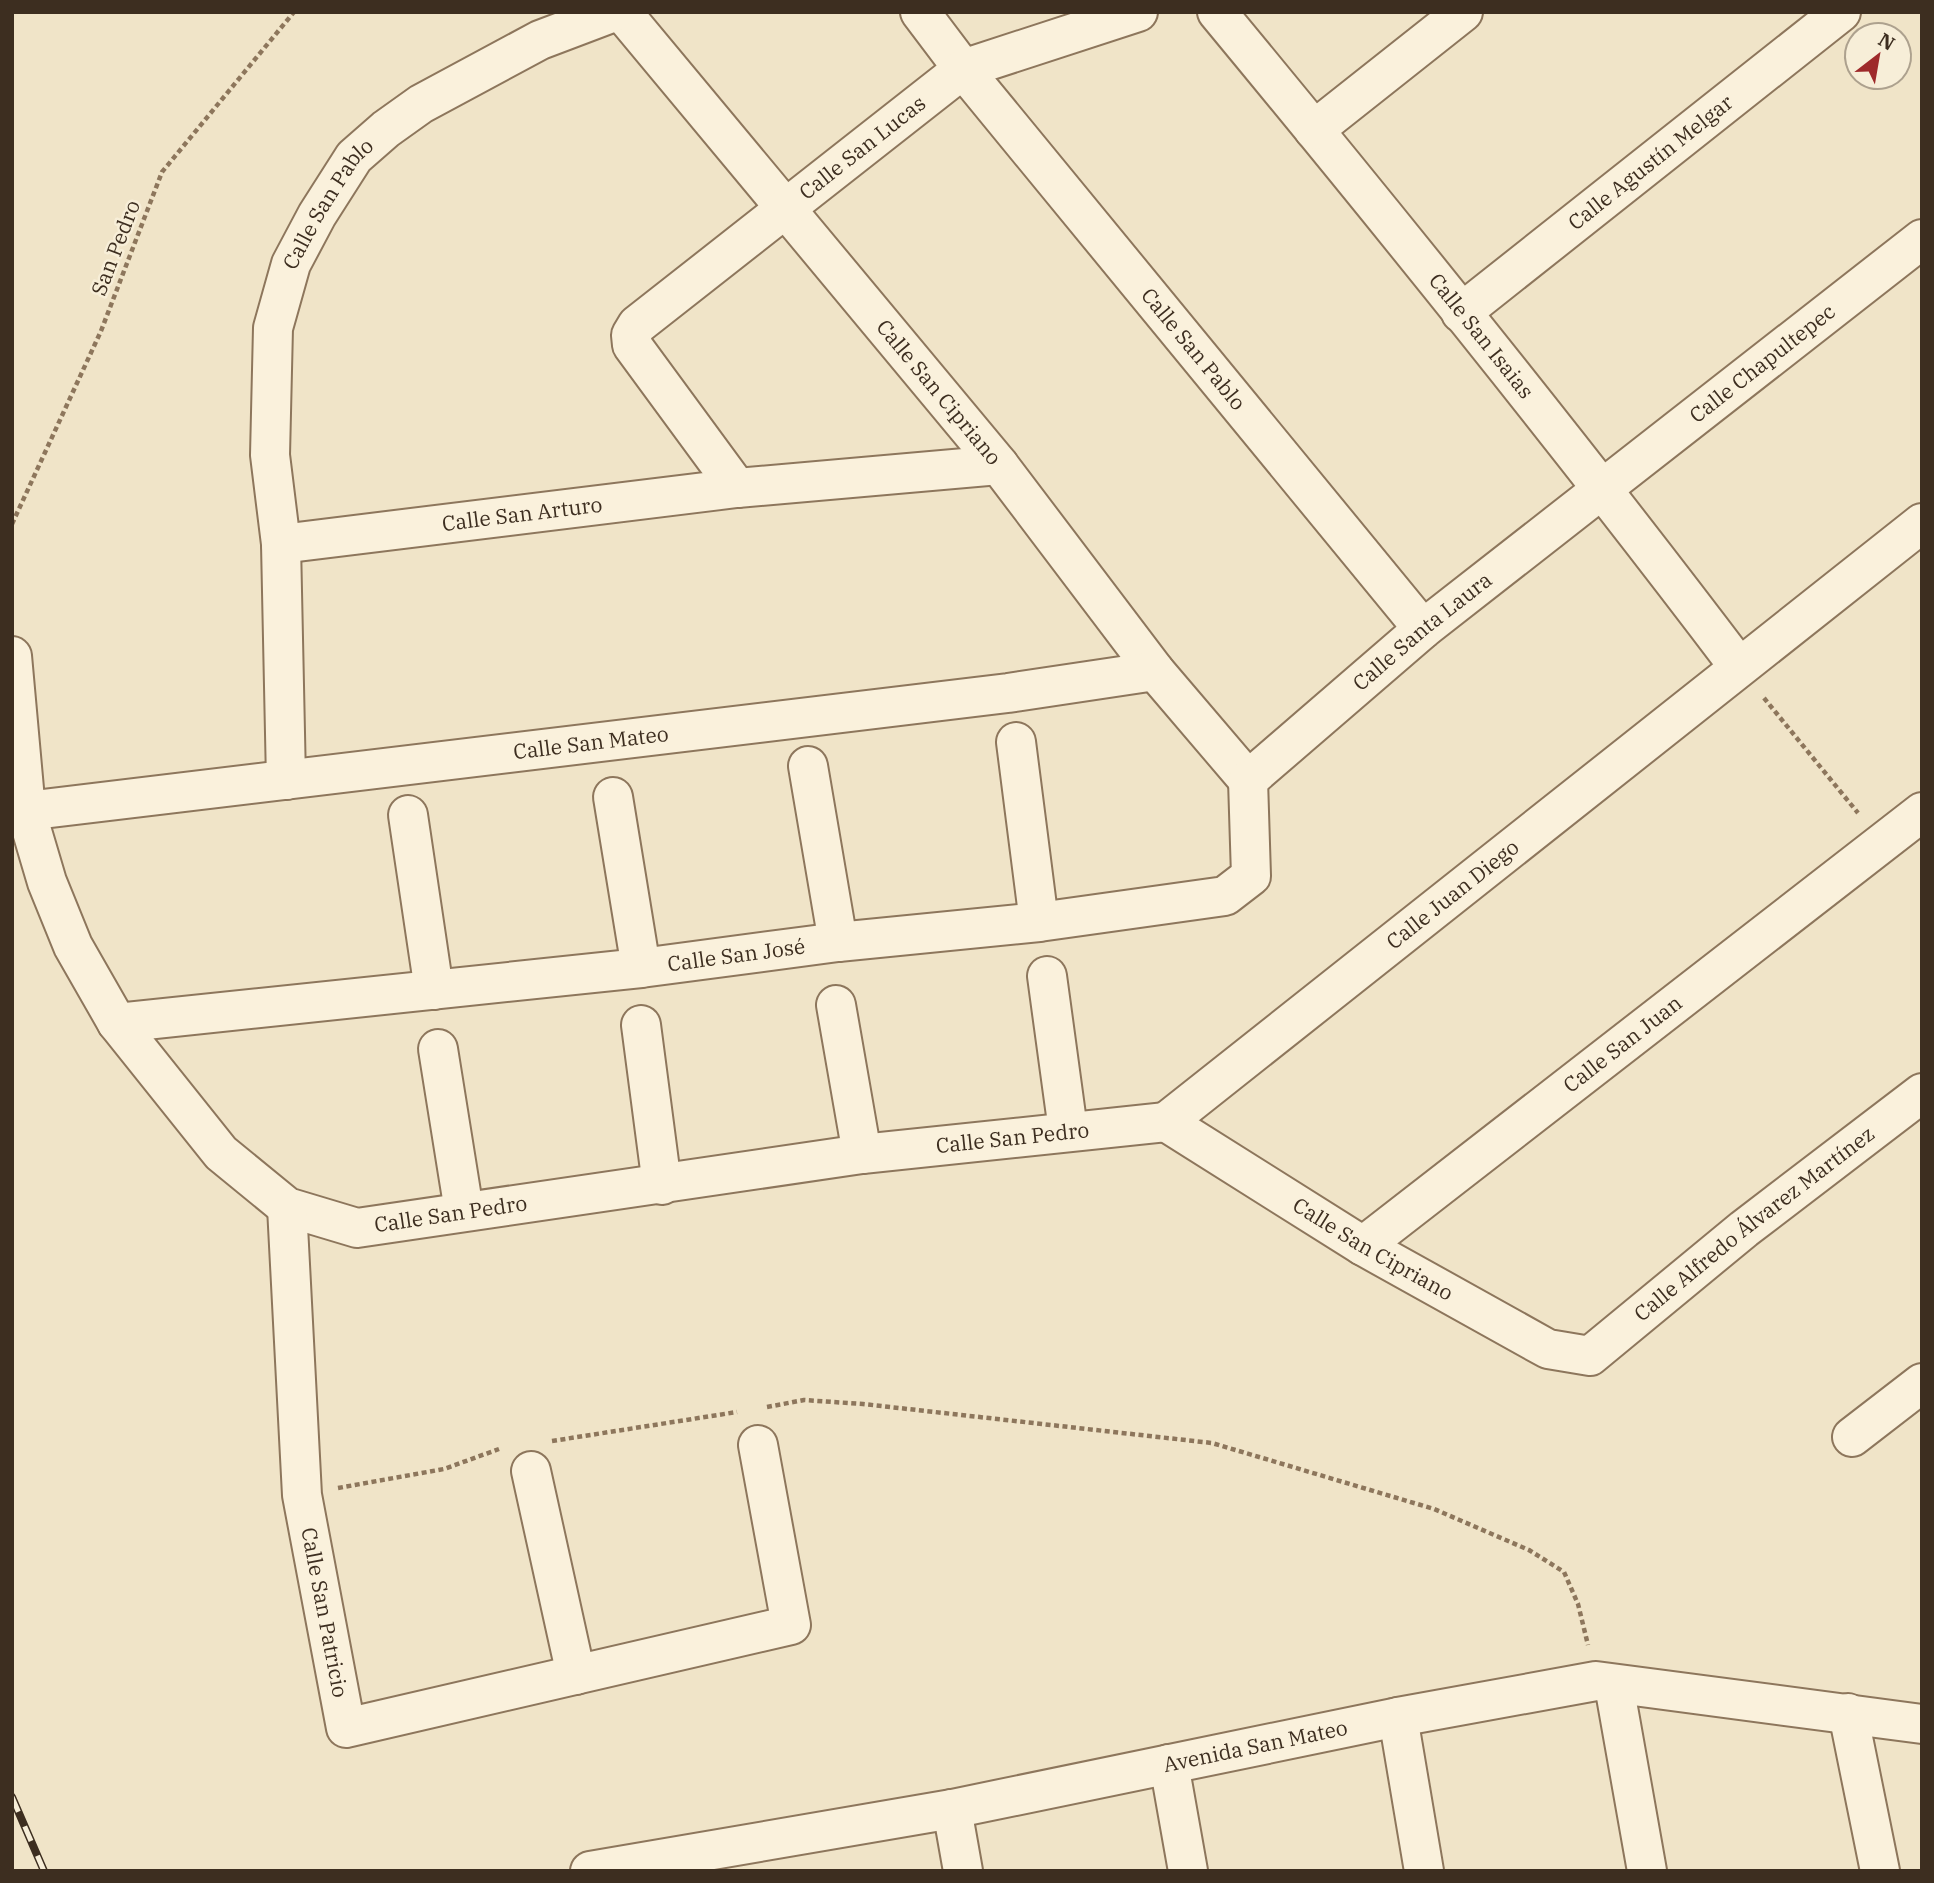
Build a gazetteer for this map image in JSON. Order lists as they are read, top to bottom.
{
  "streets": {
    "street": [
      "Calle San Lucas",
      "Calle Agustín Melgar",
      "Calle San Pablo",
      "Calle San Isaias",
      "Calle Chapultepec",
      "Calle San Cipriano",
      "Calle San Arturo",
      "Calle Santa Laura",
      "Calle San Mateo",
      "Calle Juan Diego",
      "Calle San José",
      "Calle San Juan",
      "Calle San Pedro",
      "Calle Alfredo Álvarez Martínez",
      "Calle San Patricio",
      "Avenida San Mateo"
    ],
    "path": ["San Pedro"]
  },
  "crossings": [
    ["Calle San Lucas", "Calle San Pablo"],
    ["Calle San Lucas", "Calle San Cipriano"],
    ["Calle San Lucas", "Calle San Arturo"],
    ["Calle Agustín Melgar", "Calle San Isaias"],
    ["Calle San Pablo", "Calle San Arturo"],
    ["Calle San Pablo", "Calle Santa Laura"],
    ["Calle San Isaias", "Calle Chapultepec"],
    ["Calle San Isaias", "Calle Santa Laura"],
    ["Calle San Isaias", "Calle Juan Diego"],
    ["Calle Chapultepec", "Calle Santa Laura"],
    ["Calle San Cipriano", "Calle San Arturo"],
    ["Calle San Cipriano", "Calle Santa Laura"],
    ["Calle San Cipriano", "Calle San Mateo"],
    ["Calle San Cipriano", "Calle Juan Diego"],
    ["Calle San Cipriano", "Calle San José"],
    ["Calle San Cipriano", "Calle San Juan"],
    ["Calle San Cipriano", "Calle San Pedro"],
    ["Calle San Cipriano", "Calle Alfredo Álvarez Martínez"],
    ["Calle Santa Laura", "Calle San José"],
    ["Calle San Mateo", "Calle San Pedro"],
    ["Calle Juan Diego", "Calle San Pedro"],
    ["Calle San José", "Calle San Pedro"],
    ["Calle San Pedro", "Calle San Patricio"]
  ],
  "north": "top right"
}
